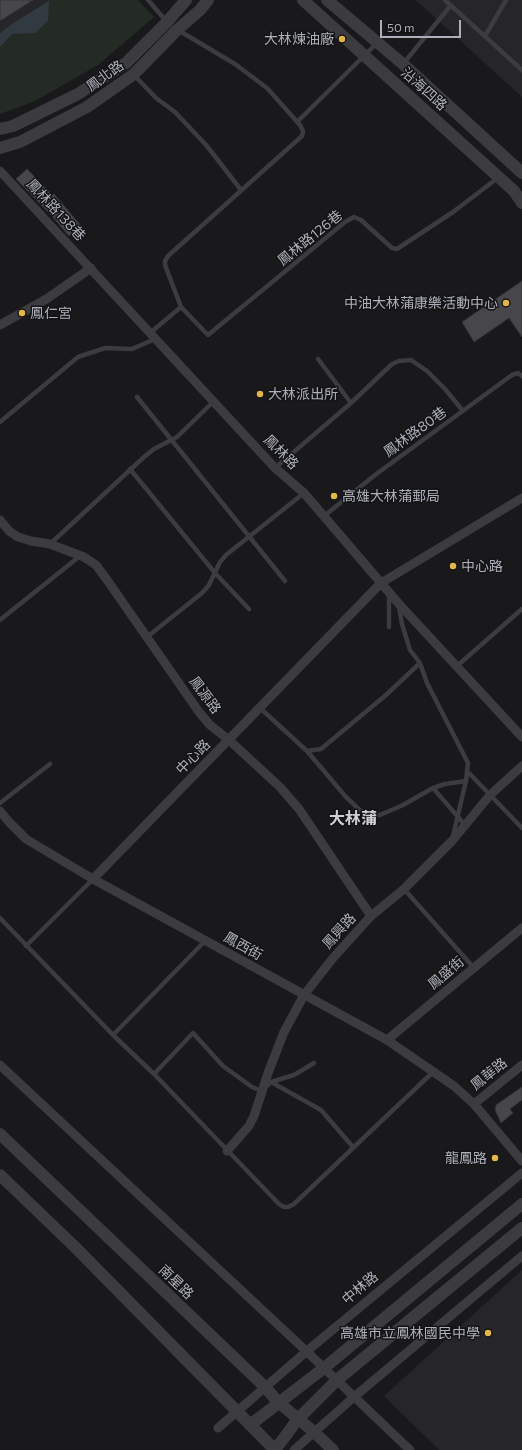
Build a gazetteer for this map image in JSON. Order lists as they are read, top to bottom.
{
  "streets": {
    "street": [
      "鳳北路",
      "沿海四路",
      "鳳林路138巷",
      "鳳林路",
      "鳳源路",
      "中心路",
      "鳳興路",
      "鳳西街",
      "鳳盛街",
      "鳳華路",
      "南星路",
      "中林路"
    ],
    "lane": ["鳳林路126巷", "鳳林路80巷"]
  },
  "crossings": [
    ["沿海四路", "鳳林路126巷"],
    ["鳳林路138巷", "鳳林路"],
    ["鳳林路80巷", "鳳林路"],
    ["鳳林路", "中心路"],
    ["鳳源路", "中心路"],
    ["鳳源路", "鳳興路"],
    ["中心路", "鳳西街"],
    ["鳳興路", "鳳西街"],
    ["鳳西街", "鳳盛街"],
    ["鳳西街", "鳳華路"],
    ["南星路", "中林路"]
  ],
  "districts": ["大林蒲"],
  "places": [
    "大林煉油廠",
    "中油大林蒲康樂活動中心",
    "鳳仁宮",
    "大林派出所",
    "高雄大林蒲郵局",
    "中心路",
    "龍鳳路",
    "高雄市立鳳林國民中學"
  ],
  "scale_bar": "50 m"
}
